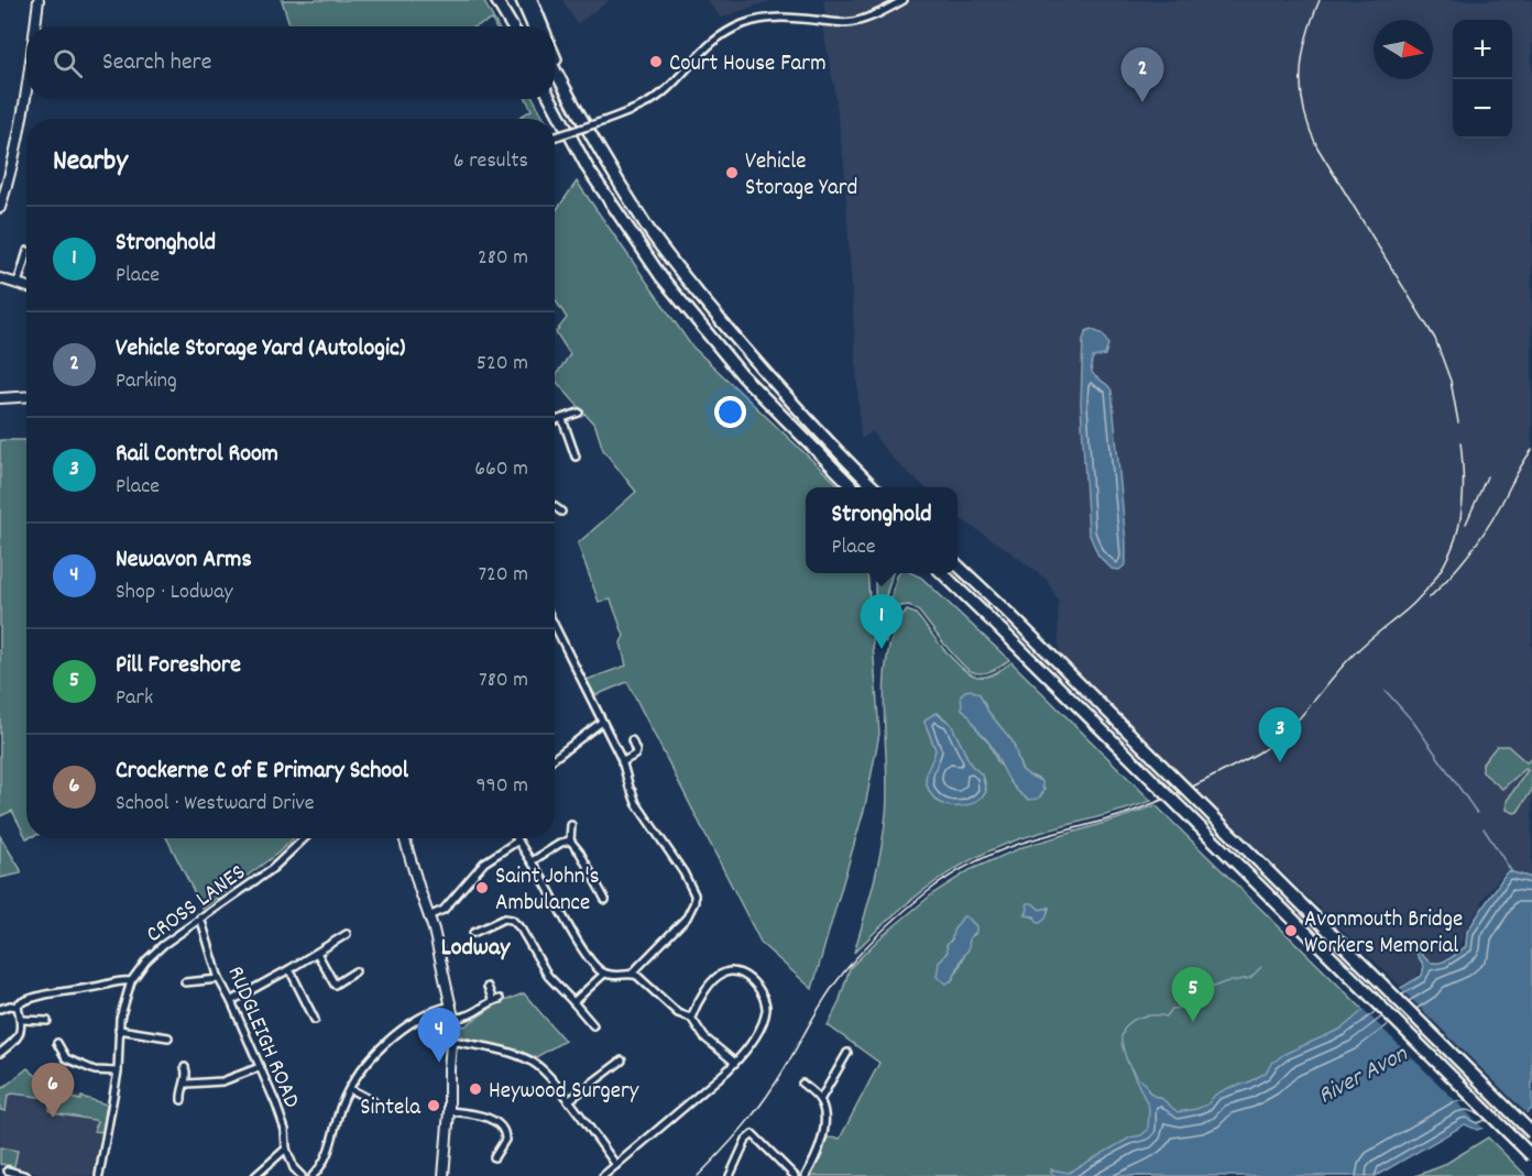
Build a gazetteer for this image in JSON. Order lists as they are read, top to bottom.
{
  "streets": {
    "street": ["CROSS LANES", "RUDGLEIGH ROAD"]
  },
  "crossings": [
    ["CROSS LANES", "RUDGLEIGH ROAD"]
  ],
  "districts": ["Lodway"],
  "water": ["River Avon"],
  "places": [
    "Court House Farm",
    "Vehicle Storage Yard",
    "Saint John's Ambulance",
    "Avonmouth Bridge Workers Memorial",
    "Heywood Surgery",
    "Sintela"
  ],
  "north": "right",
  "page": {
    "map_buttons": ["+", "−"],
    "search": "Search here",
    "pins": [
      "2",
      "1",
      "3",
      "5",
      "4",
      "6"
    ],
    "heading": ["Nearby", "6 results"],
    "list": [
      {
        "mark": "1",
        "name": "Stronghold",
        "note": "Place",
        "value": "280 m"
      },
      {
        "mark": "2",
        "name": "Vehicle Storage Yard (Autologic)",
        "note": "Parking",
        "value": "520 m"
      },
      {
        "mark": "3",
        "name": "Rail Control Room",
        "note": "Place",
        "value": "660 m"
      },
      {
        "mark": "4",
        "name": "Newavon Arms",
        "note": "Shop · Lodway",
        "value": "720 m"
      },
      {
        "mark": "5",
        "name": "Pill Foreshore",
        "note": "Park",
        "value": "780 m"
      },
      {
        "mark": "6",
        "name": "Crockerne C of E Primary School",
        "note": "School · Westward Drive",
        "value": "990 m"
      }
    ],
    "popup": ["Stronghold", "Place"]
  }
}
